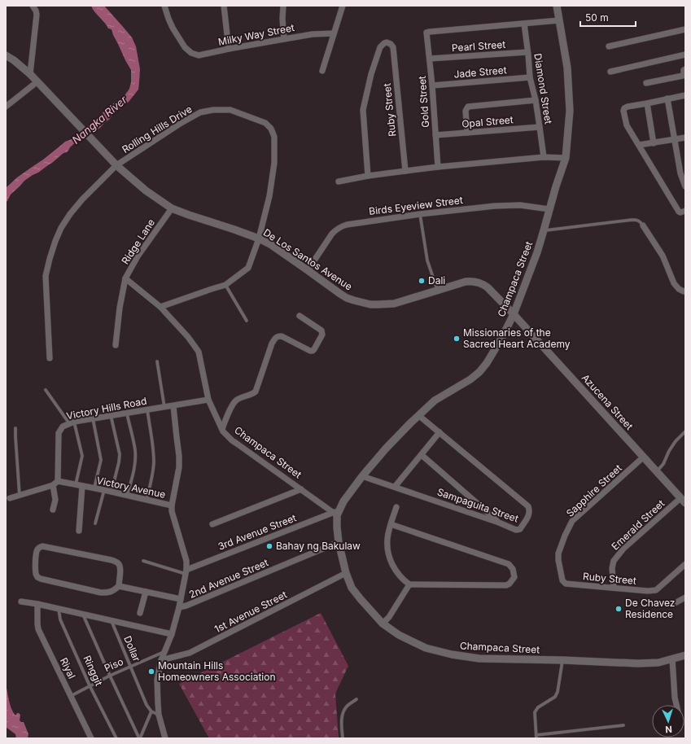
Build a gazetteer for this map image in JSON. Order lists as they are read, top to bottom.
{
  "streets": {
    "street": [
      "Milky Way Street",
      "Pearl Street",
      "Jade Street",
      "Diamond Street",
      "Gold Street",
      "Ruby Street",
      "Opal Street",
      "Rolling Hills Drive",
      "Birds Eyeview Street",
      "Ridge Lane",
      "De Los Santos Avenue",
      "Champaca Street",
      "Azucena Street",
      "Victory Hills Road",
      "Victory Avenue",
      "Sapphire Street",
      "Sampaguita Street",
      "Emerald Street",
      "3rd Avenue Street",
      "2nd Avenue Street",
      "1st Avenue Street",
      "Riyal"
    ],
    "lane": ["Dollar", "Piso", "Ringgit"]
  },
  "crossings": [
    ["Pearl Street", "Diamond Street"],
    ["Pearl Street", "Gold Street"],
    ["Jade Street", "Diamond Street"],
    ["Jade Street", "Gold Street"],
    ["Diamond Street", "Gold Street"],
    ["Diamond Street", "Opal Street"],
    ["Gold Street", "Opal Street"],
    ["Ruby Street", "Sapphire Street"],
    ["Ruby Street", "Emerald Street"],
    ["Rolling Hills Drive", "De Los Santos Avenue"],
    ["Rolling Hills Drive", "Champaca Street"],
    ["Birds Eyeview Street", "De Los Santos Avenue"],
    ["Birds Eyeview Street", "Champaca Street"],
    ["Ridge Lane", "De Los Santos Avenue"],
    ["De Los Santos Avenue", "Champaca Street"],
    ["De Los Santos Avenue", "Azucena Street"],
    ["Champaca Street", "Azucena Street"],
    ["Champaca Street", "Victory Hills Road"],
    ["Champaca Street", "Sampaguita Street"],
    ["Champaca Street", "3rd Avenue Street"],
    ["Champaca Street", "2nd Avenue Street"],
    ["Champaca Street", "1st Avenue Street"],
    ["Azucena Street", "Sapphire Street"],
    ["Azucena Street", "Emerald Street"],
    ["Victory Hills Road", "Victory Avenue"],
    ["Dollar", "Piso"],
    ["Piso", "Riyal"],
    ["Piso", "Ringgit"]
  ],
  "water": ["Nangka River"],
  "places": [
    "Dali",
    "Missionaries of the Sacred Heart Academy",
    "Bahay ng Bakulaw",
    "De Chavez Residence",
    "Mountain Hills Homeowners Association"
  ],
  "scale_bar": "50 m",
  "north": "bottom"
}
